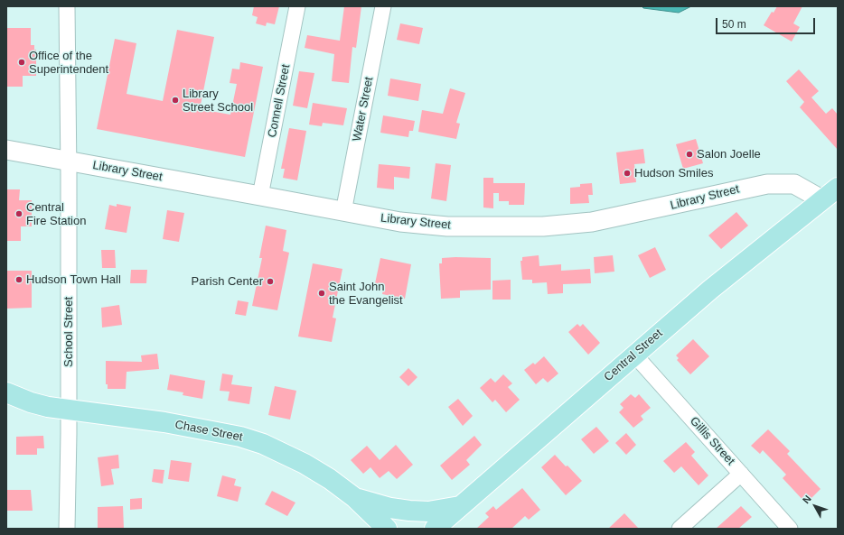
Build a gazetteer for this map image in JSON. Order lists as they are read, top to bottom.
{
  "streets": {
    "main road": ["Central Street", "Chase Street"],
    "street": [
      "Connell Street",
      "Water Street",
      "Library Street",
      "School Street",
      "Gillis Street"
    ]
  },
  "crossings": [
    ["Connell Street", "Library Street"],
    ["Water Street", "Library Street"],
    ["Library Street", "School Street"],
    ["Library Street", "Central Street"],
    ["School Street", "Chase Street"],
    ["Central Street", "Gillis Street"]
  ],
  "places": [
    "Office of the Superintendent",
    "Library Street School",
    "Salon Joelle",
    "Hudson Smiles",
    "Central Fire Station",
    "Hudson Town Hall",
    "Parish Center",
    "Saint John the Evangelist"
  ],
  "scale_bar": "50 m",
  "north": "top left"
}
